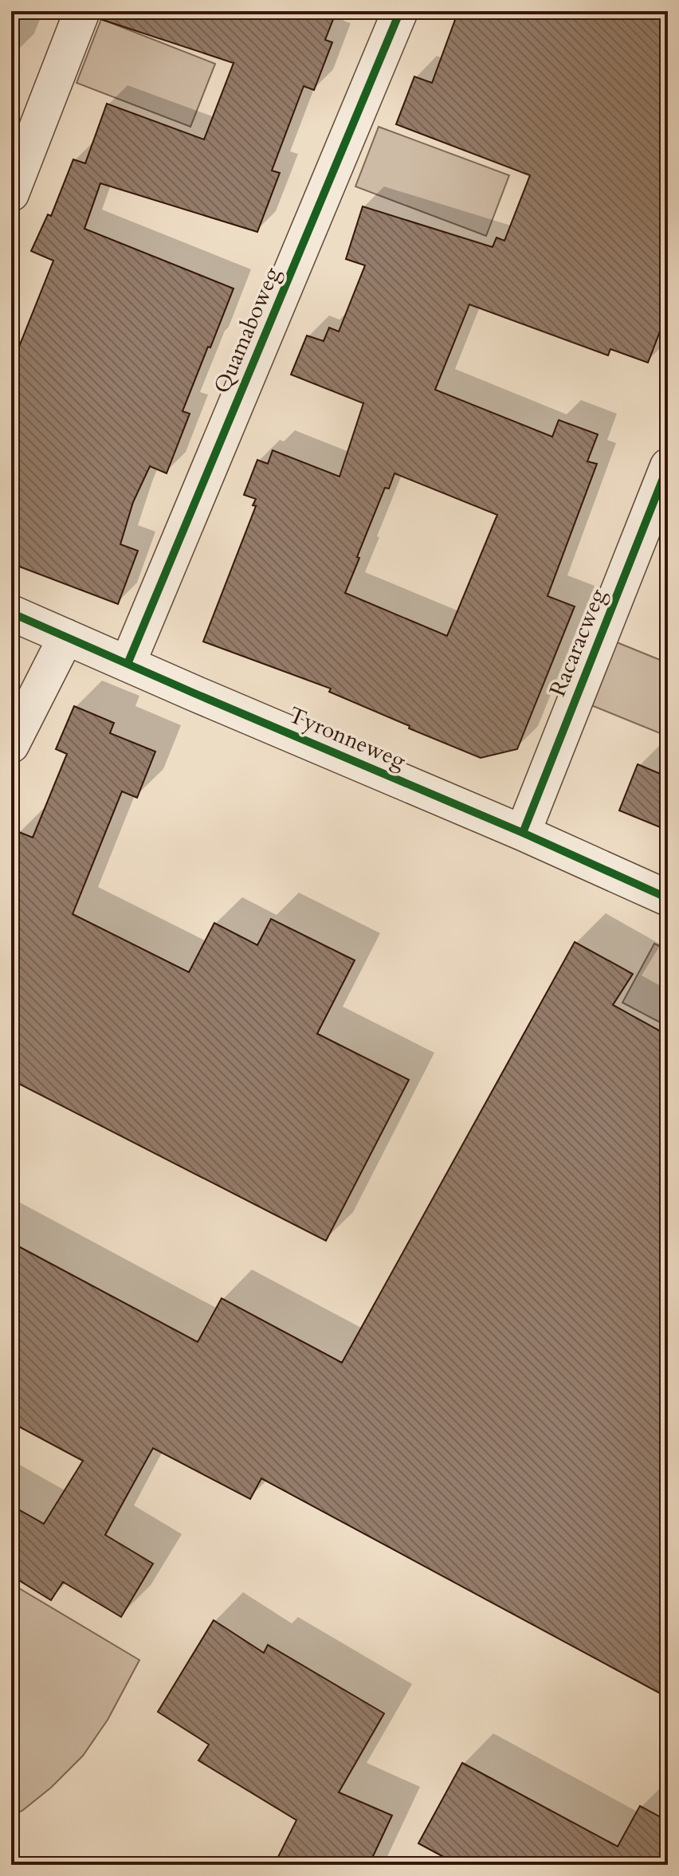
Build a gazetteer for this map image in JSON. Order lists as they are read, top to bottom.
{
  "streets": {
    "street": ["Quamaboweg", "Racaracweg", "Tyronneweg"]
  },
  "crossings": [
    ["Quamaboweg", "Tyronneweg"],
    ["Racaracweg", "Tyronneweg"]
  ]
}
